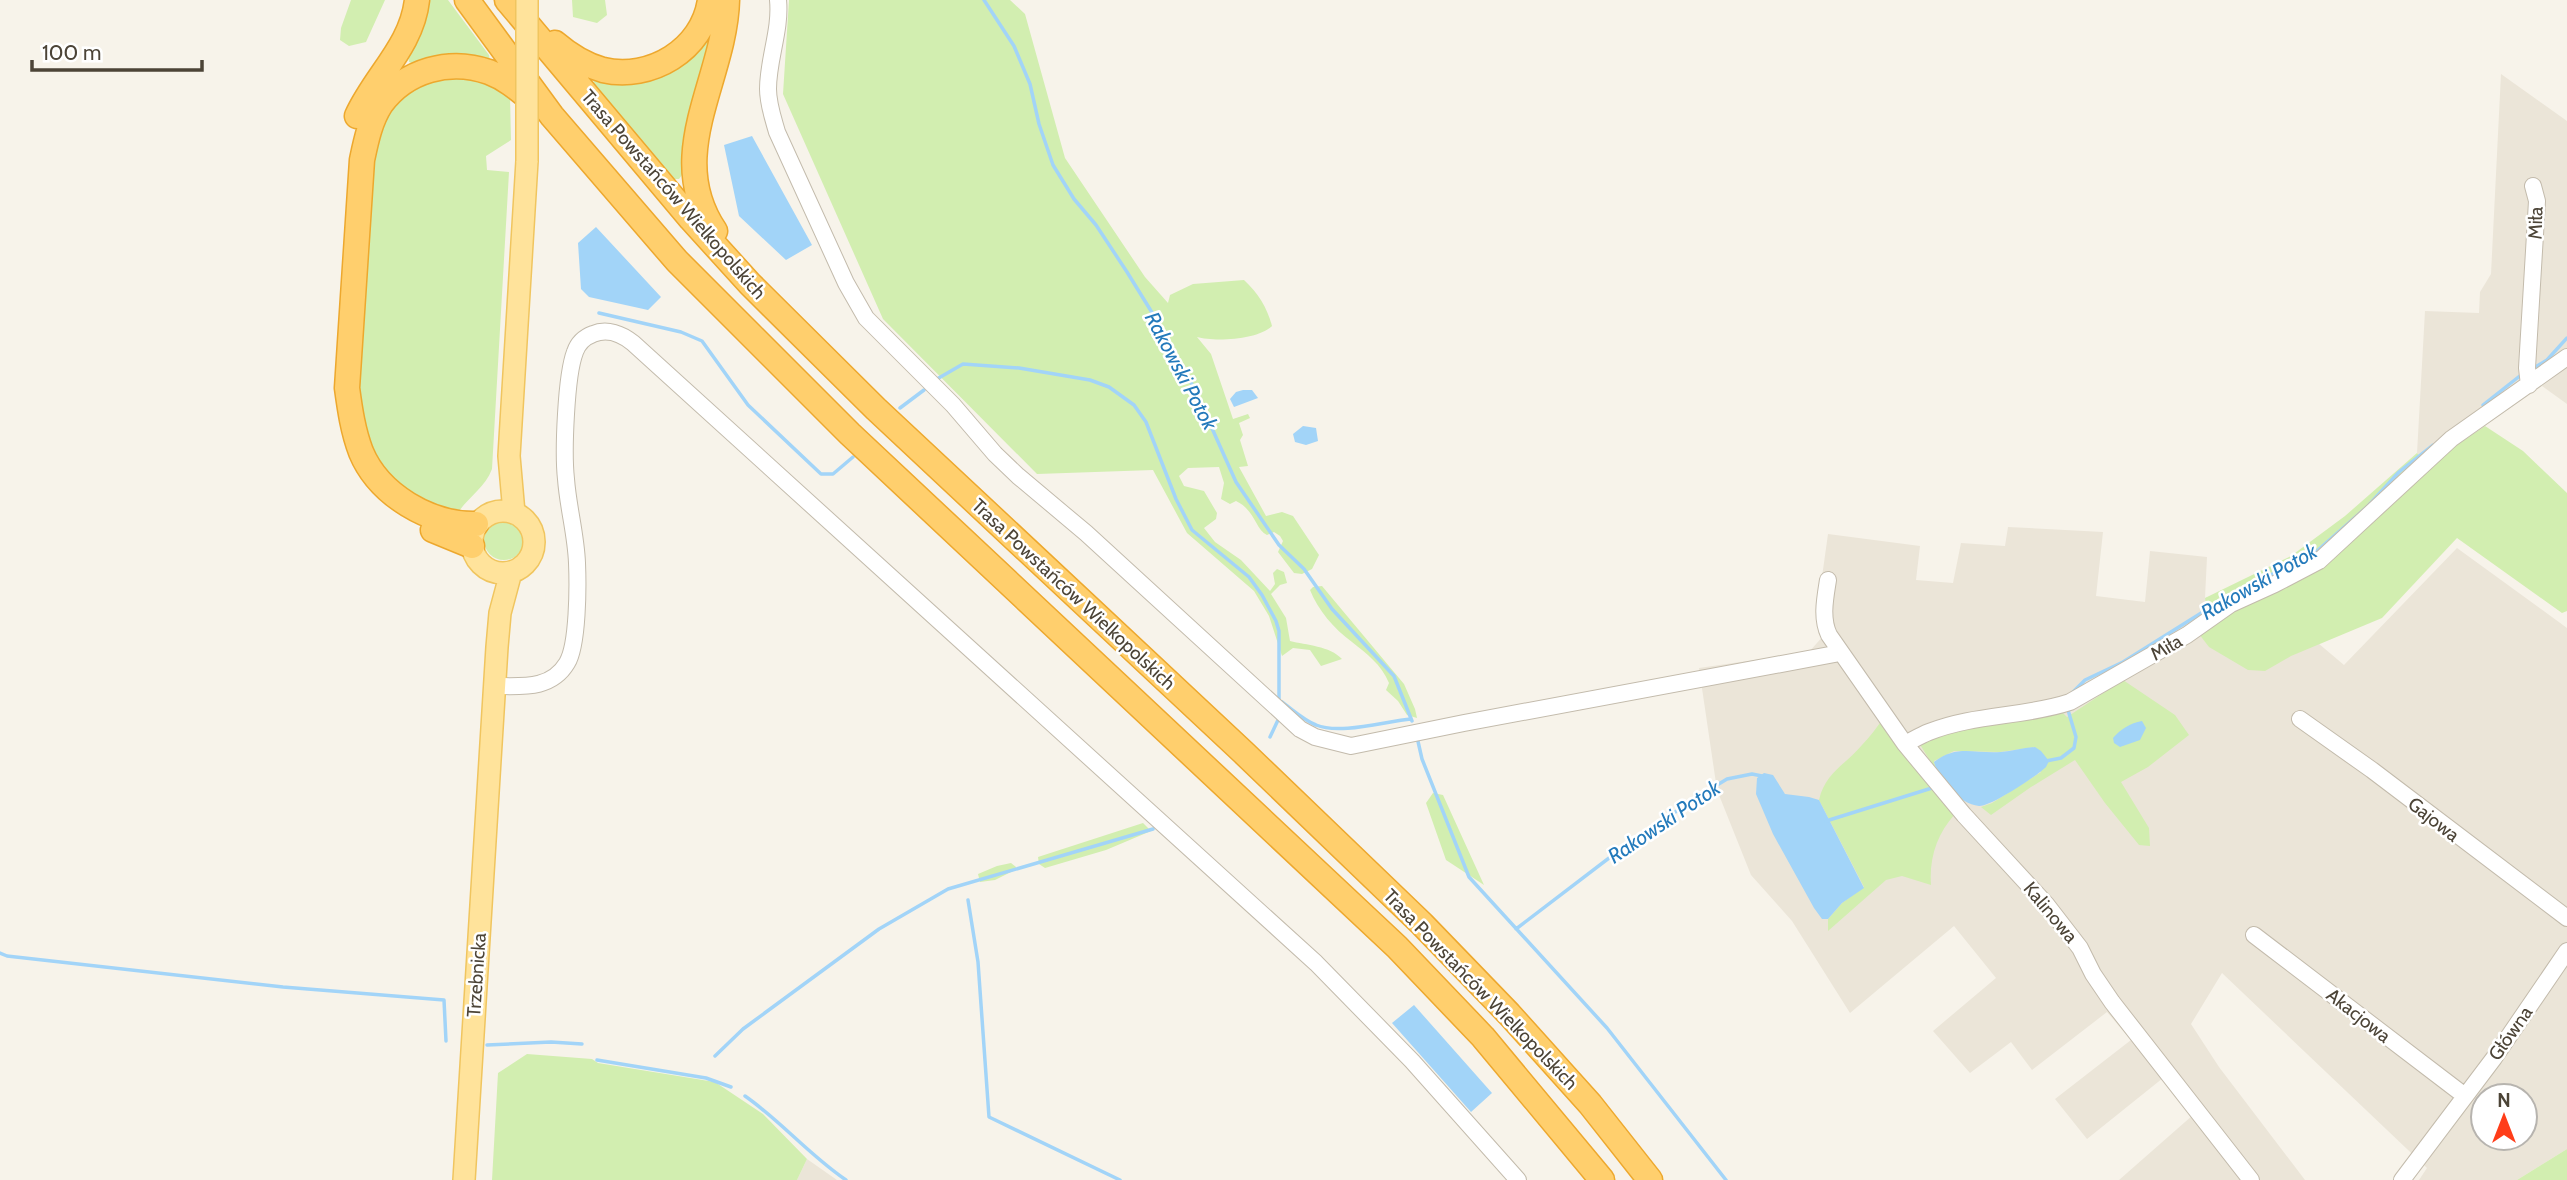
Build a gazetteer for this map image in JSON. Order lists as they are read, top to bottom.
{
  "streets": {
    "highway": ["Trasa Powstańców Wielkopolskich"],
    "main road": ["Trzebnicka"],
    "street": [
      "Miła",
      "Gajowa",
      "Kalinowa",
      "Akacjowa",
      "Główna"
    ]
  },
  "crossings": [
    ["Miła", "Kalinowa"],
    ["Akacjowa", "Główna"]
  ],
  "water": ["Rakowski Potok"],
  "scale_bar": "100 m",
  "north": "top"
}
